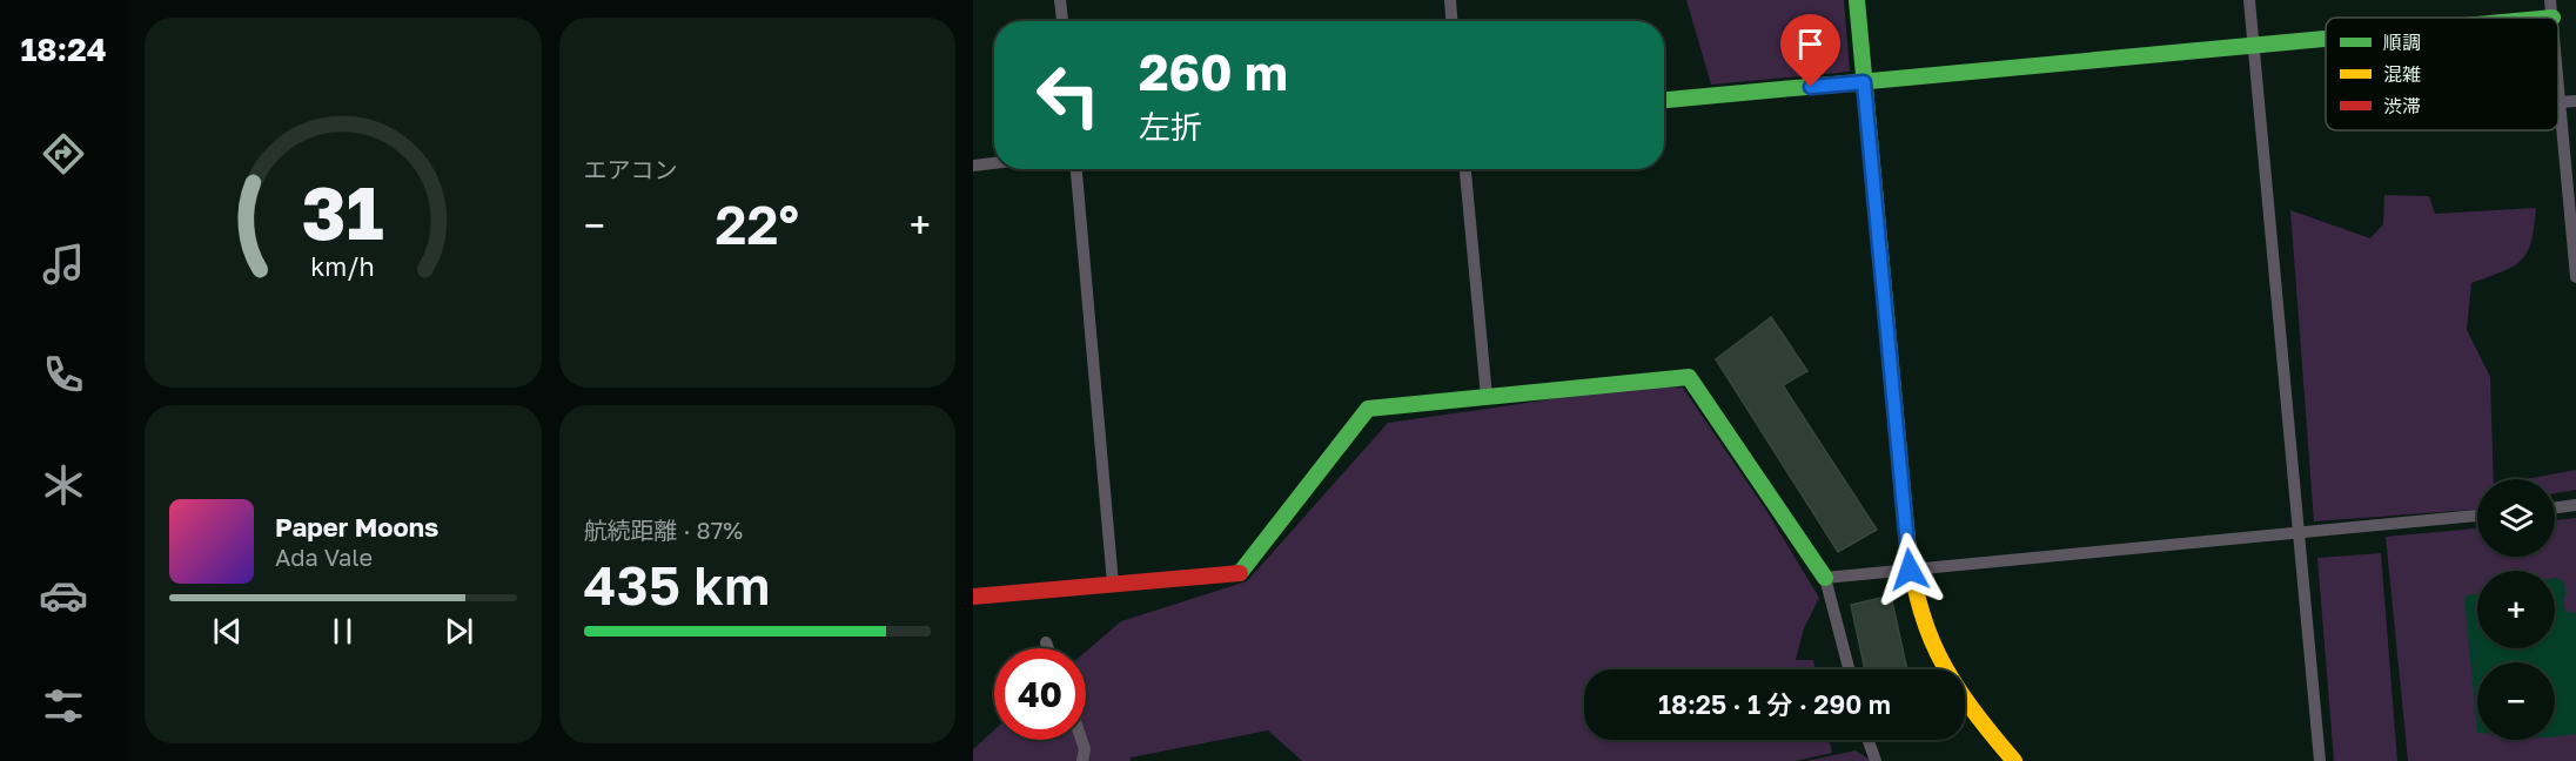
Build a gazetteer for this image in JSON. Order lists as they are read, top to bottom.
{
  "legend": ["順調", "混雑", "渋滞"],
  "page": {
    "tabs": "18:24",
    "tile": [
      "エアコン",
      ["航続距離 · 87%", "435 km"]
    ],
    "turn": ["260 m", "左折"],
    "heat": ["−", "22°", "+"],
    "map_buttons": ["+", "−"],
    "song": ["Paper Moons", "Ada Vale"],
    "limit": "40",
    "trip": "18:25 · 1 分 · 290 m",
    "gauge": ["31", "km/h"]
  }
}
